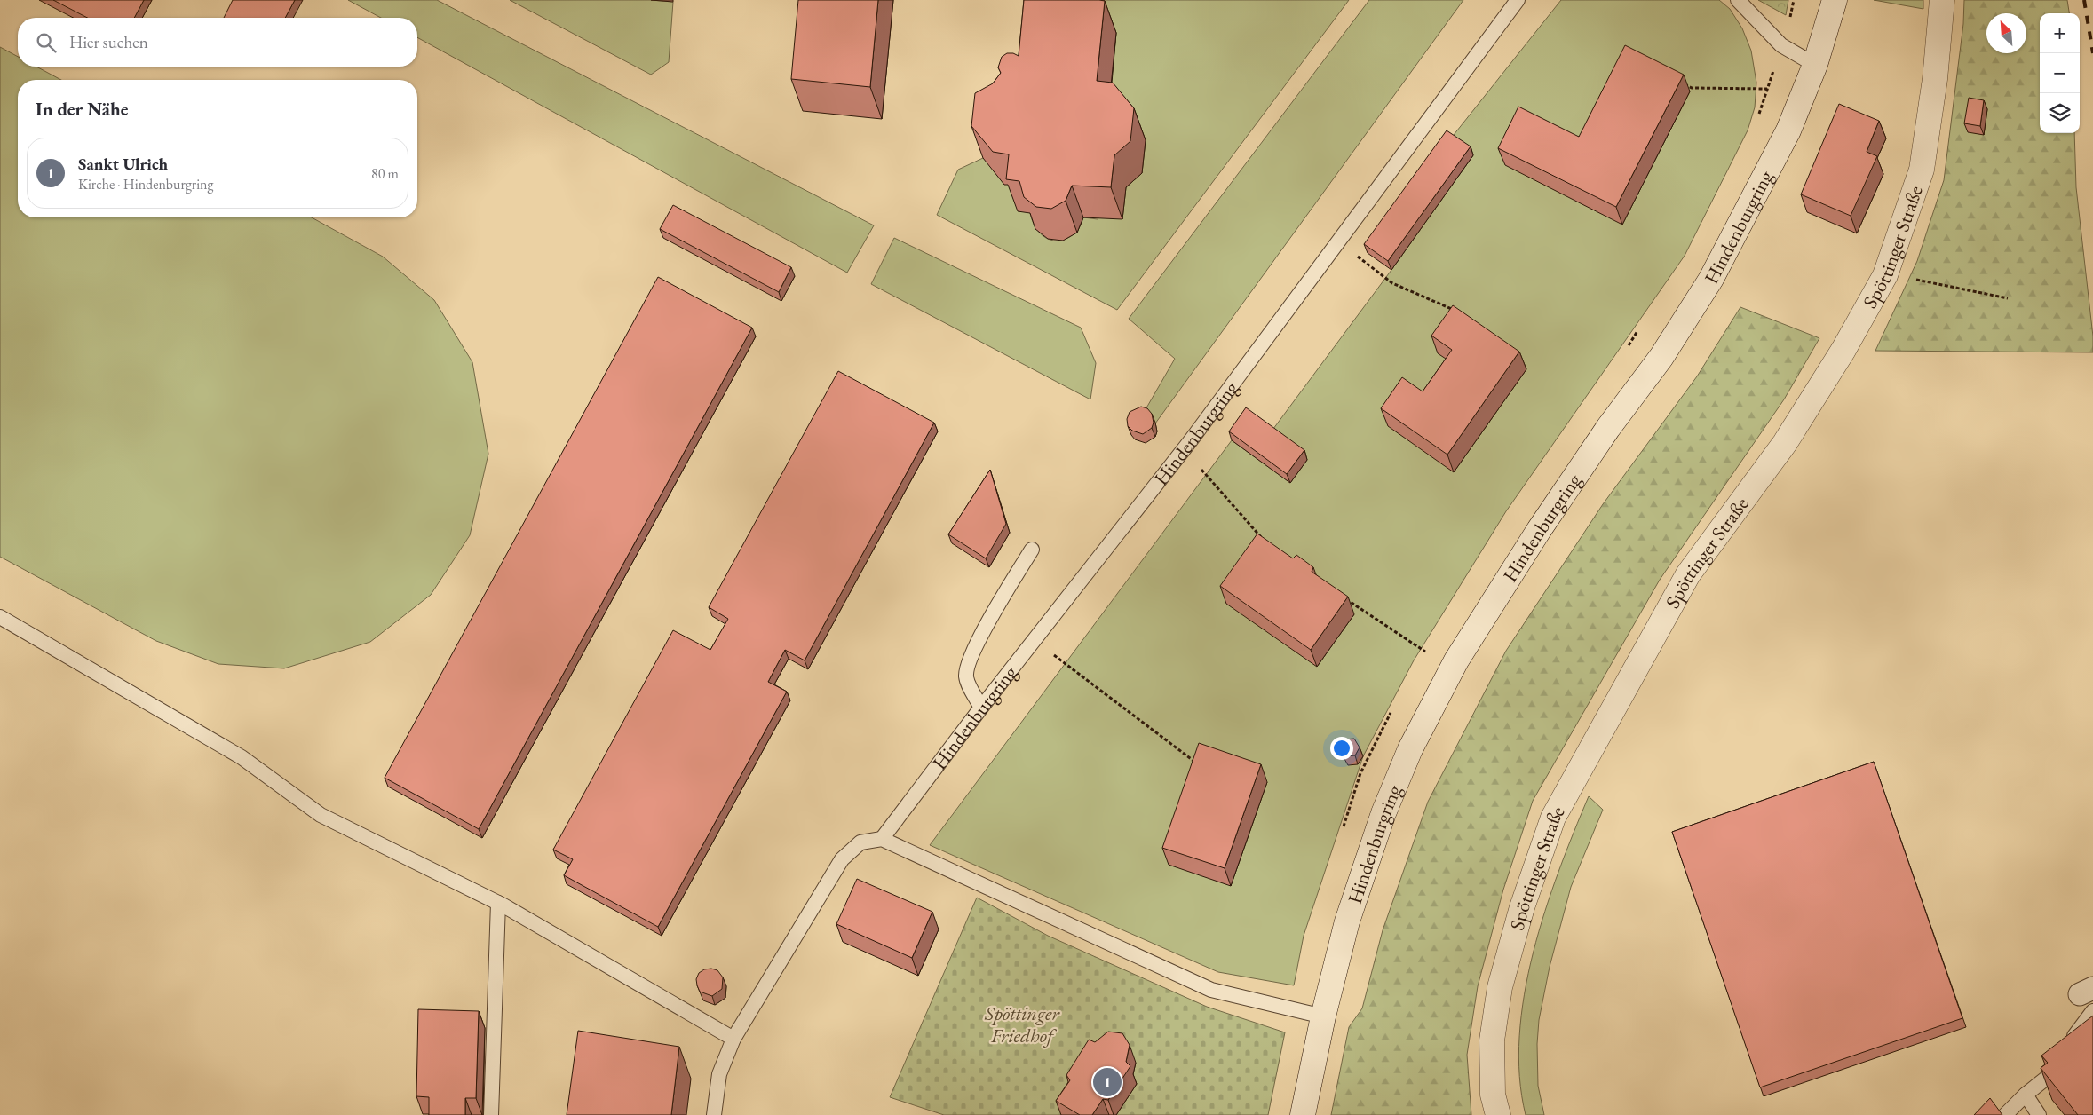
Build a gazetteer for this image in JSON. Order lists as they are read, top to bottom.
{
  "streets": {
    "main road": ["Hindenburgring", "Spöttinger Straße"]
  },
  "parks": ["Spöttinger Friedhof"],
  "north": "top left",
  "page": {
    "map_buttons": ["+", "−"],
    "search": "Hier suchen",
    "heading": "In der Nähe",
    "list": [
      {
        "mark": "1",
        "name": "Sankt Ulrich",
        "note": "Kirche · Hindenburgring",
        "value": "80 m"
      }
    ],
    "pins": "1"
  }
}
